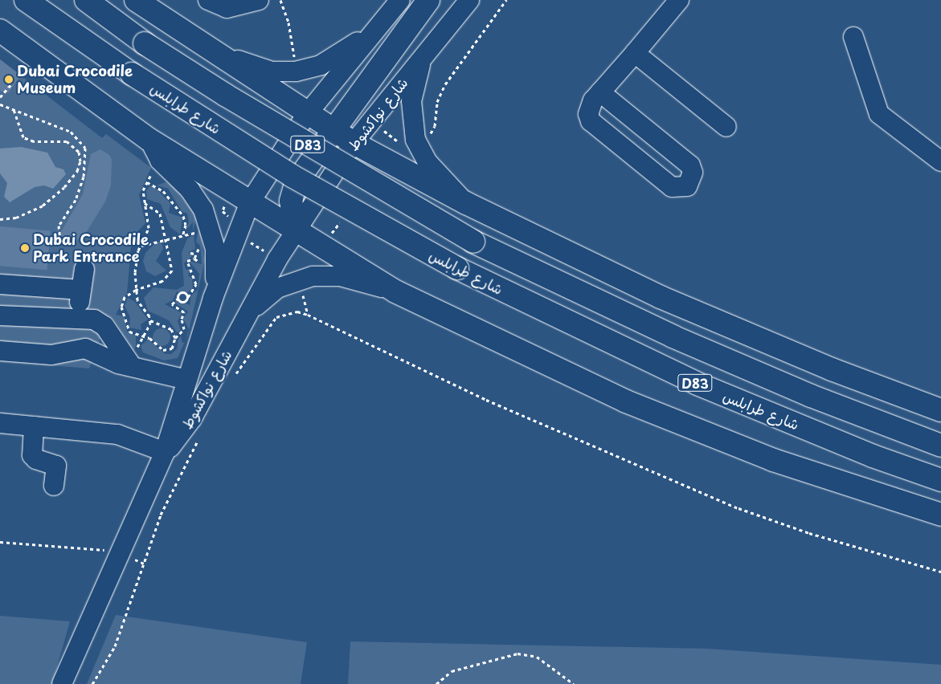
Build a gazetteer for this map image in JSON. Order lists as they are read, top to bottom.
{
  "streets": {
    "highway": ["شارع طرابلس", "D83"],
    "street": ["شارع نواكشوط"]
  },
  "places": ["Dubai Crocodile Museum", "Dubai Crocodile Park Entrance"]
}
